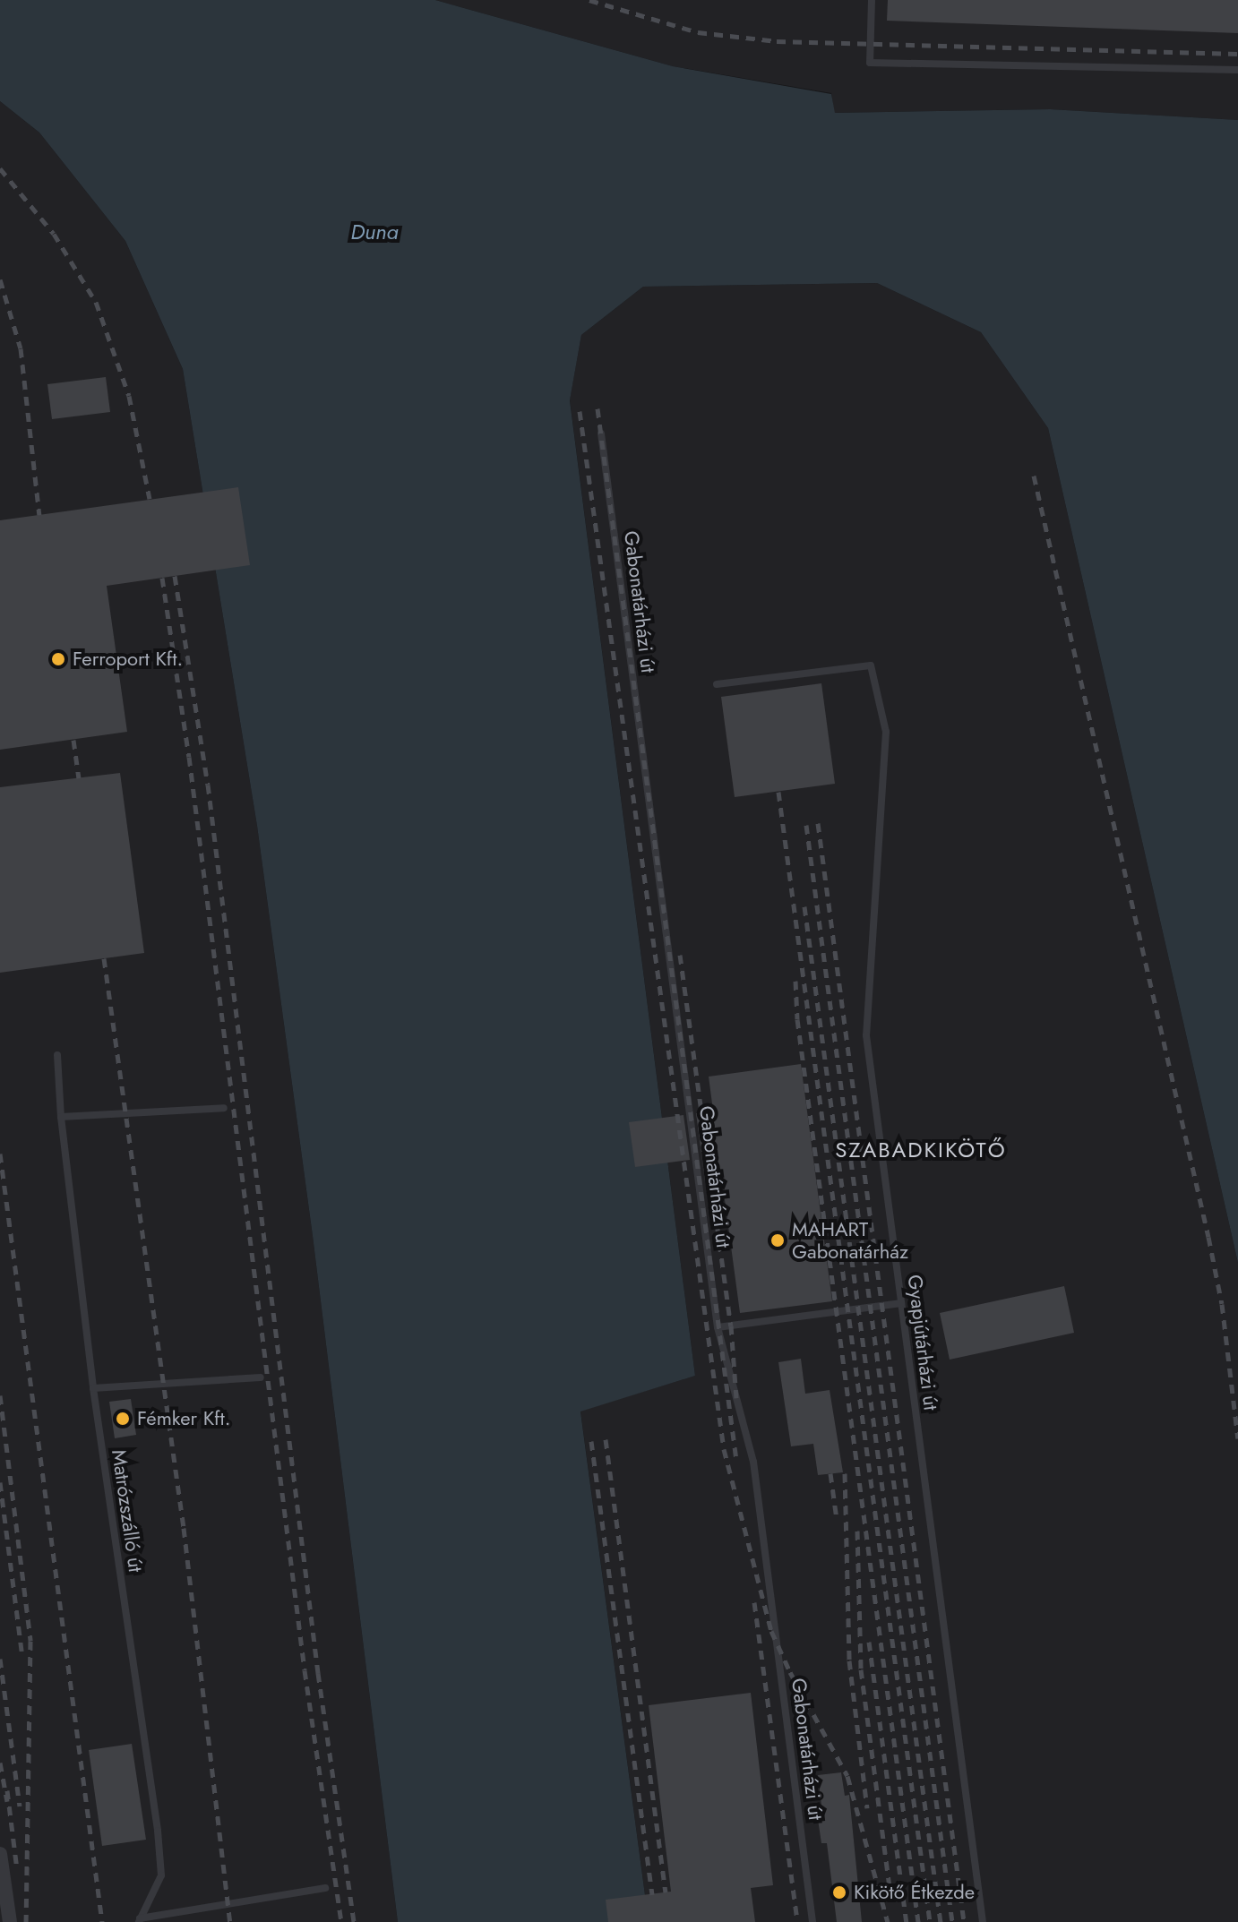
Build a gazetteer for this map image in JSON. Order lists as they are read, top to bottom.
{
  "streets": {
    "lane": ["Gabonatárházi út", "Gyapjútárházi út", "Matrózszálló út"]
  },
  "districts": ["SZABADKIKÖTŐ"],
  "water": ["Duna"],
  "places": [
    "Ferroport Kft.",
    "MAHART Gabonatárház",
    "Fémker Kft.",
    "Kikötő Étkezde"
  ]
}
